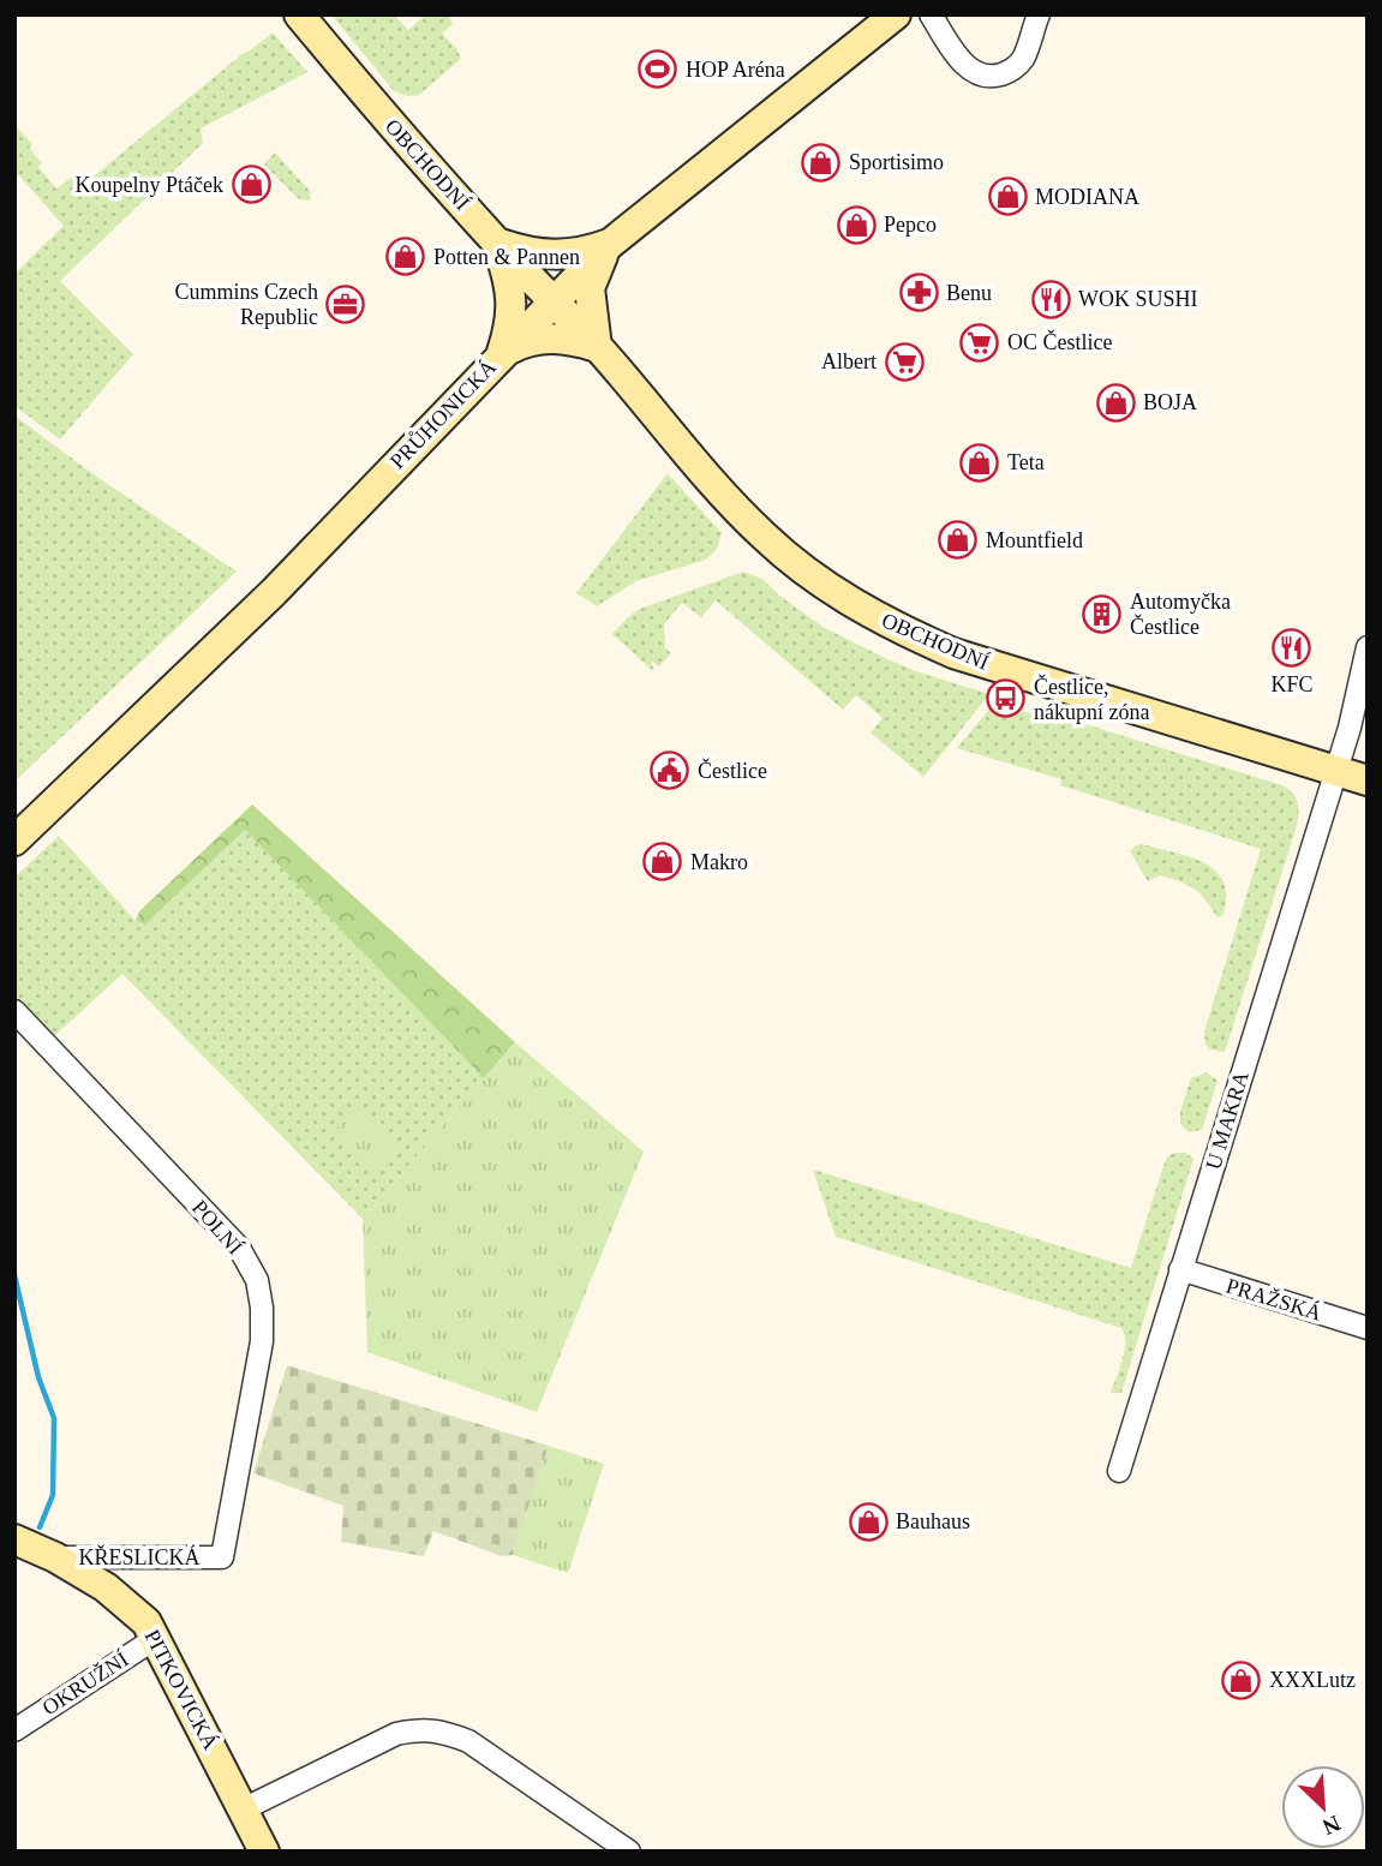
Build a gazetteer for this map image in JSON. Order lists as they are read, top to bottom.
{
  "streets": {
    "street": [
      "OBCHODNÍ",
      "PRŮHONICKÁ",
      "U MAKRA",
      "POLNÍ",
      "PRAŽSKÁ",
      "KŘESLICKÁ",
      "OKRUŽNÍ",
      "PITKOVICKÁ"
    ]
  },
  "crossings": [
    ["OBCHODNÍ", "PRŮHONICKÁ"],
    ["OBCHODNÍ", "U MAKRA"],
    ["U MAKRA", "PRAŽSKÁ"],
    ["POLNÍ", "KŘESLICKÁ"],
    ["KŘESLICKÁ", "PITKOVICKÁ"],
    ["OKRUŽNÍ", "PITKOVICKÁ"]
  ],
  "places": {
    "sports": ["HOP Aréna"],
    "shop": [
      "Sportisimo",
      "Koupelny Ptáček",
      "MODIANA",
      "Pepco",
      "Potten & Pannen",
      "BOJA",
      "Teta",
      "Mountfield",
      "Makro",
      "Bauhaus",
      "XXXLutz"
    ],
    "pharmacy": ["Benu"],
    "restaurant": ["WOK SUSHI", "KFC"],
    "office": ["Cummins Czech Republic"],
    "supermarket": ["OC Čestlice", "Albert"],
    "building": ["Automyčka Čestlice"],
    "bus stop": ["Čestlice, nákupní zóna"],
    "public building": ["Čestlice"]
  },
  "north": "bottom right"
}
